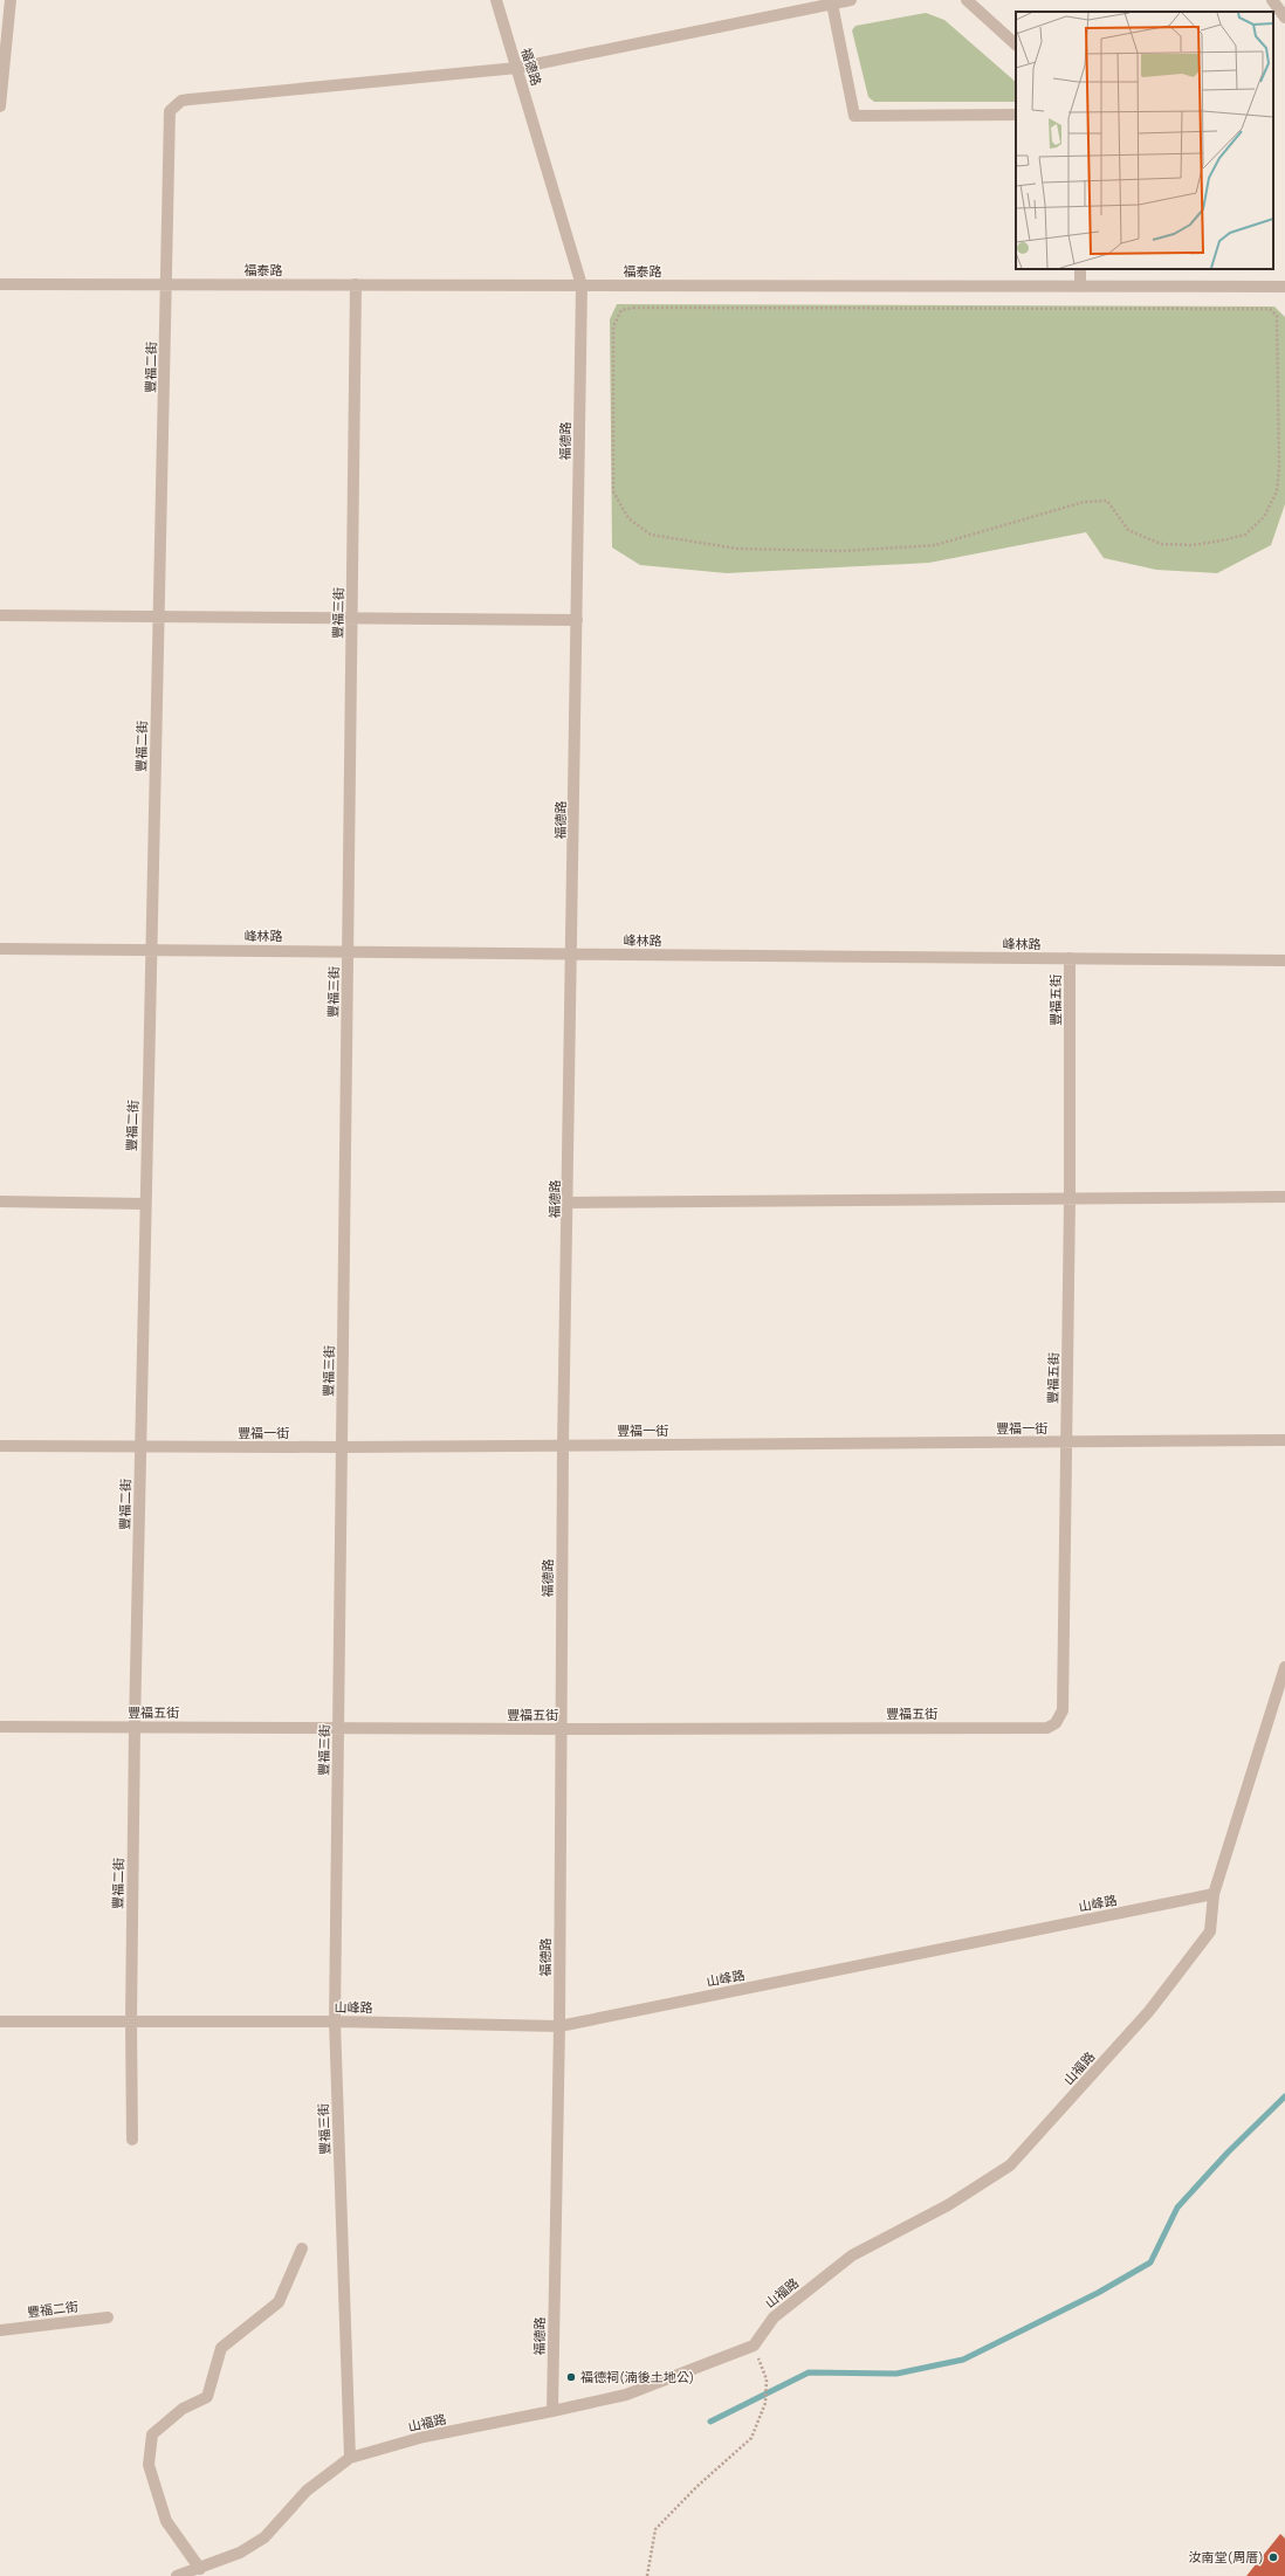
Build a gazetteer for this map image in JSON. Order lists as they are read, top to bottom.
{
  "streets": {
    "street": [
      "福德路",
      "福泰路",
      "豐福二街",
      "豐福三街",
      "峰林路",
      "豐福五街",
      "豐福一街",
      "山峰路",
      "山福路"
    ]
  },
  "crossings": [
    ["福德路", "福泰路"],
    ["福德路", "豐福二街"],
    ["福德路", "峰林路"],
    ["福德路", "豐福五街"],
    ["福德路", "豐福一街"],
    ["福德路", "山峰路"],
    ["福德路", "山福路"],
    ["福泰路", "豐福二街"],
    ["福泰路", "豐福三街"],
    ["豐福二街", "峰林路"],
    ["豐福二街", "豐福五街"],
    ["豐福二街", "豐福一街"],
    ["豐福二街", "山峰路"],
    ["豐福三街", "峰林路"],
    ["豐福三街", "豐福五街"],
    ["豐福三街", "豐福一街"],
    ["豐福三街", "山峰路"],
    ["豐福三街", "山福路"],
    ["峰林路", "豐福五街"],
    ["豐福五街", "豐福一街"],
    ["山峰路", "山福路"]
  ],
  "places": ["福德祠(湳後土地公)", "汝南堂(周厝)"]
}
